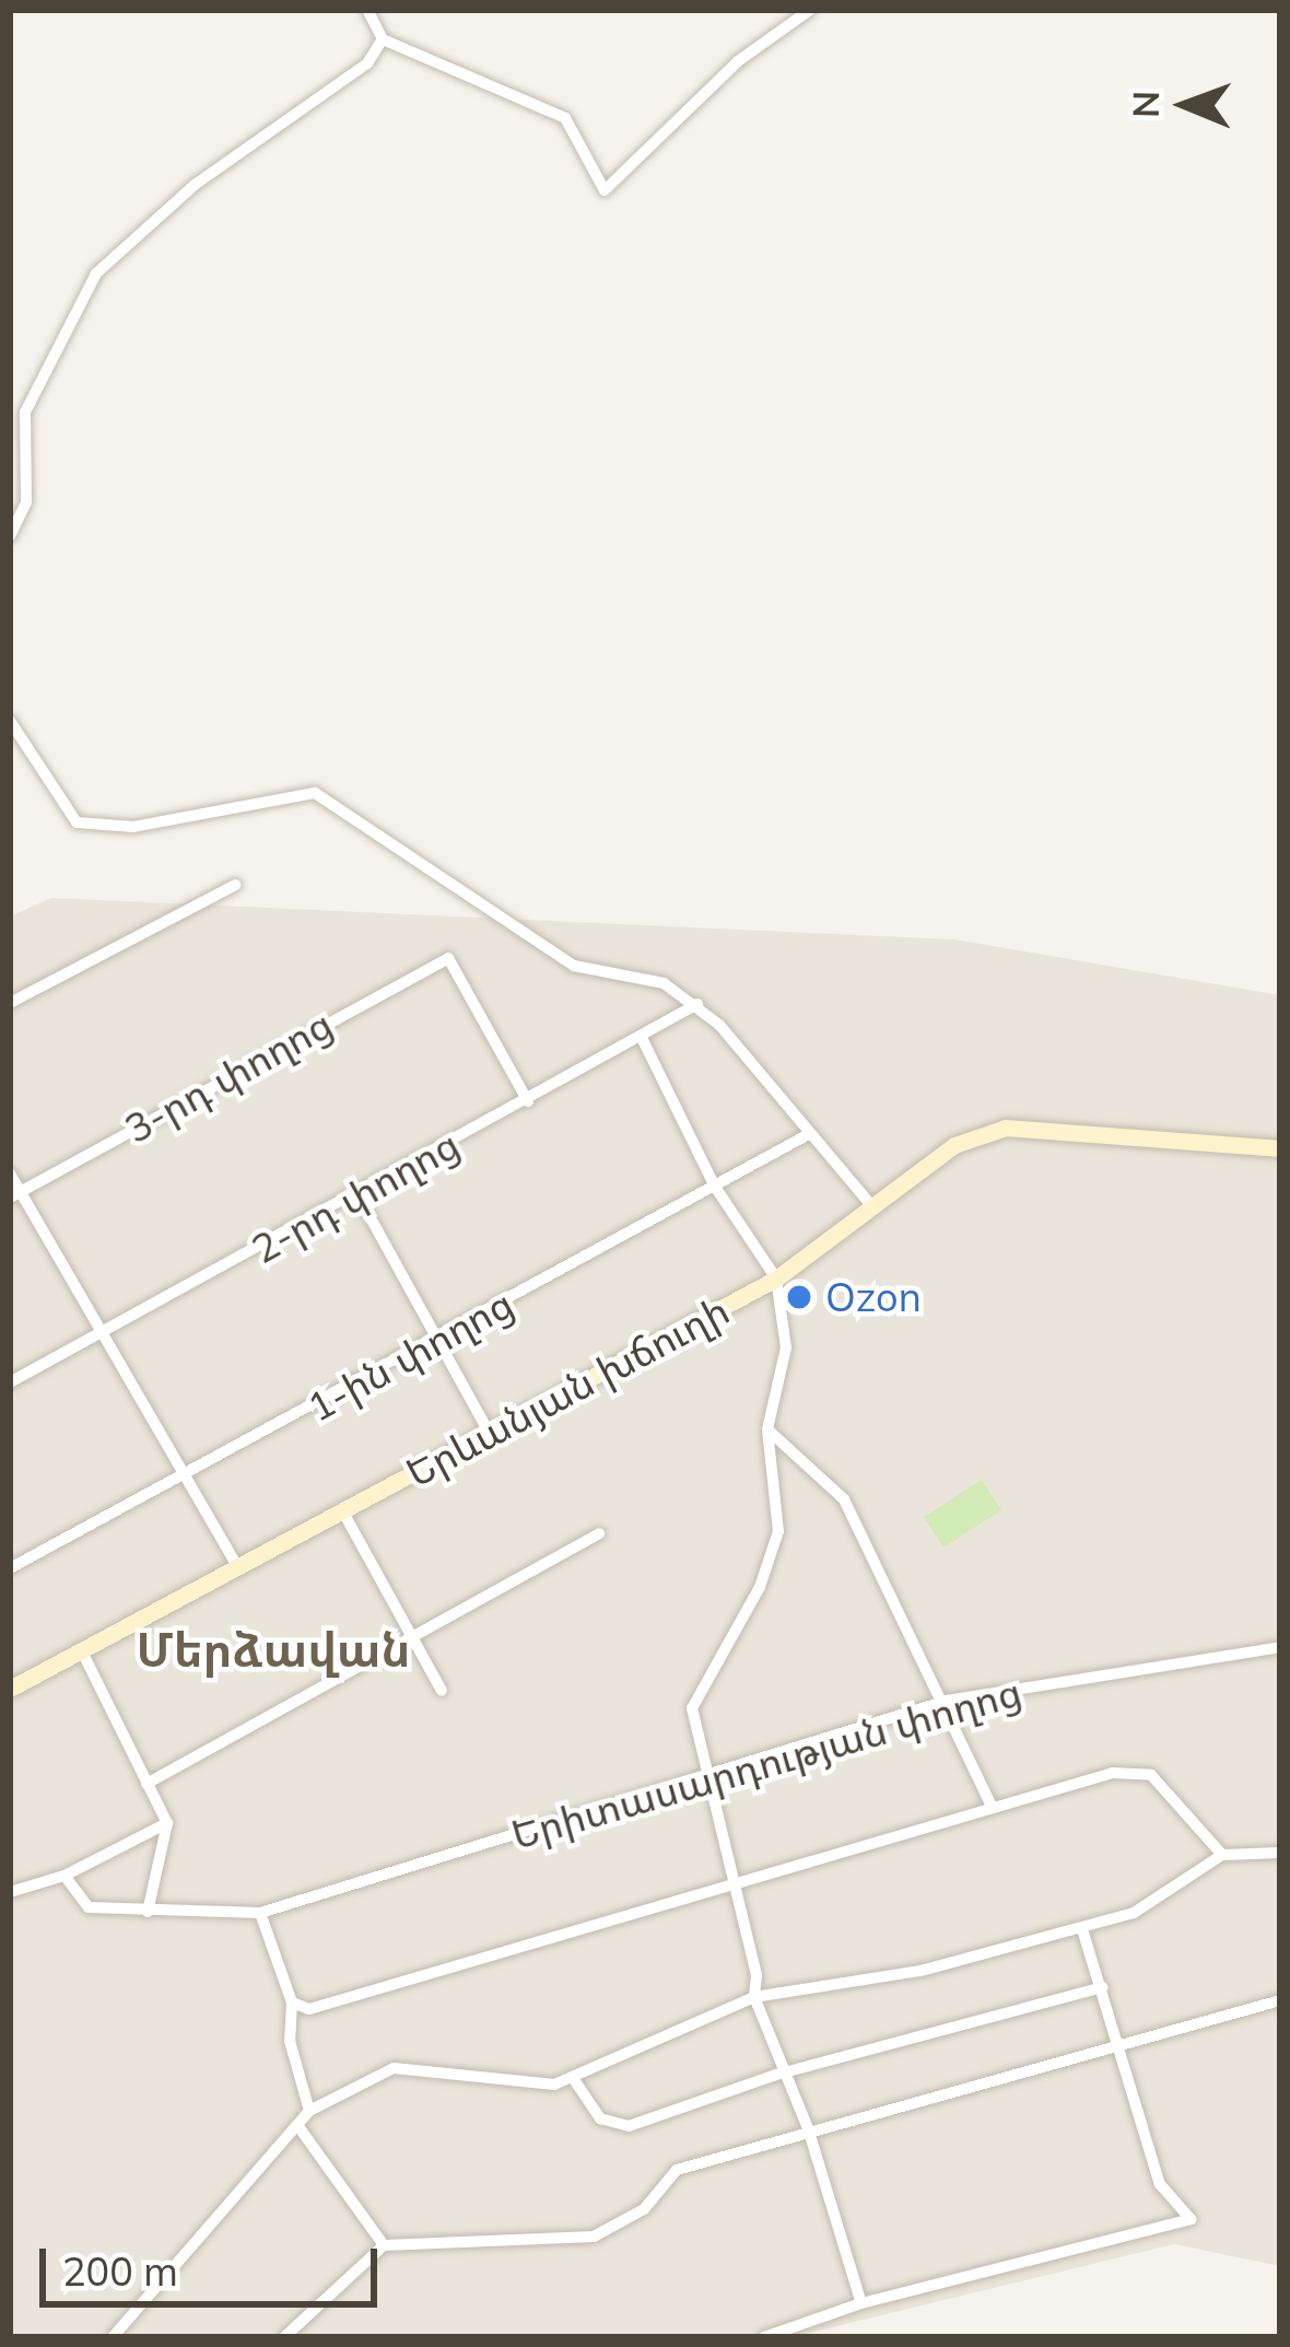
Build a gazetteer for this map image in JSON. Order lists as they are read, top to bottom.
{
  "streets": {
    "main road": ["Երևանյան խճուղի"],
    "street": [
      "3-րդ փողոց",
      "2-րդ փողոց",
      "1-ին փողոց",
      "Երիտասարդության փողոց"
    ]
  },
  "crossings": [
    ["3-րդ փողոց", "2-րդ փողոց"]
  ],
  "districts": ["Մերձավան"],
  "places": ["Ozon"],
  "scale_bar": "200 m",
  "north": "left"
}
